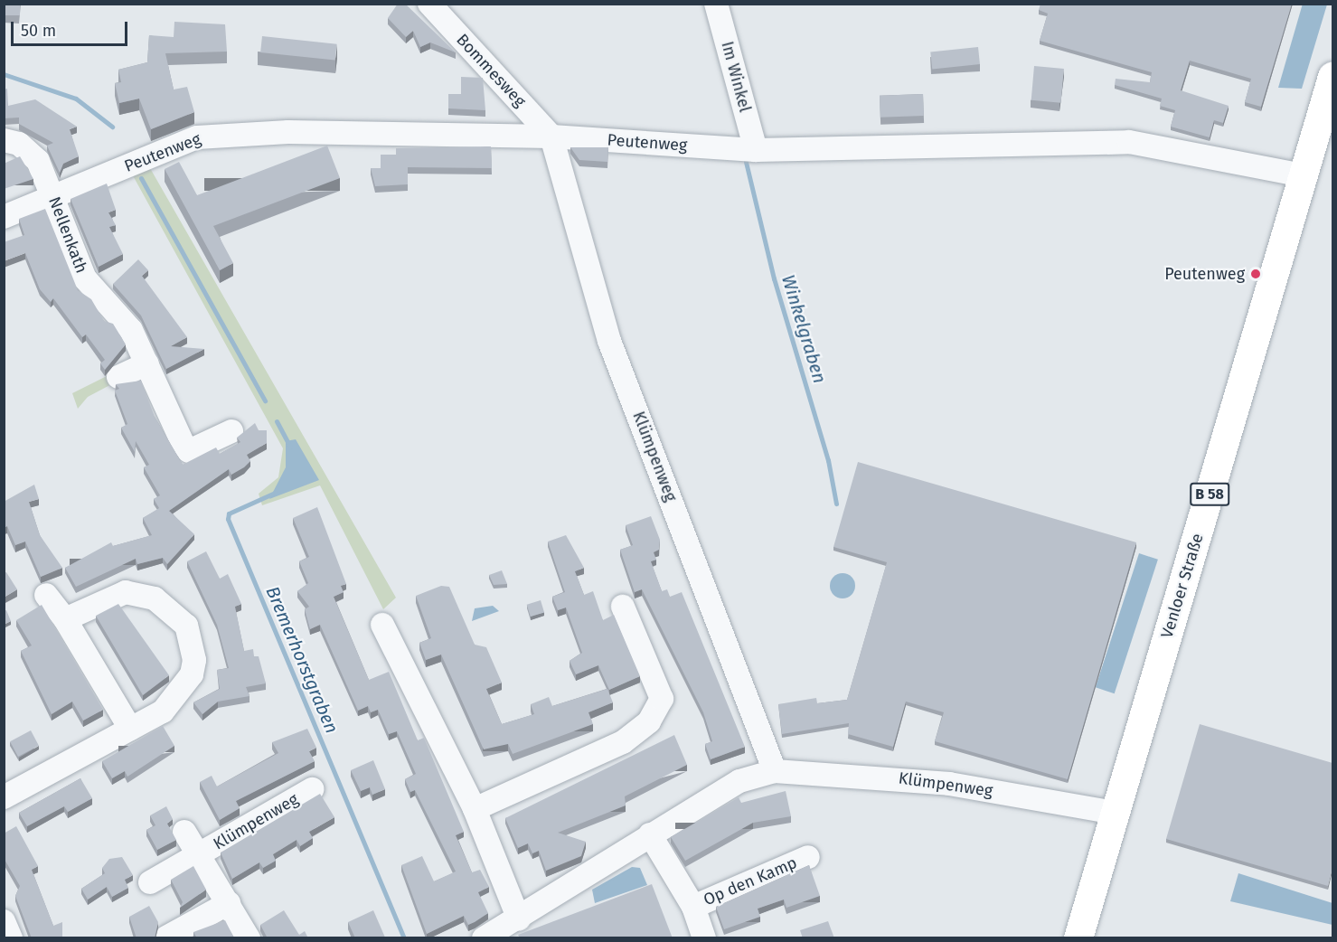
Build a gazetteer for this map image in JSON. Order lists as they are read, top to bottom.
{
  "streets": {
    "main road": ["B 58", "Venloer Straße"],
    "street": [
      "Bommesweg",
      "Im Winkel",
      "Peutenweg",
      "Nellenkath",
      "Klümpenweg",
      "Op den Kamp"
    ]
  },
  "crossings": [
    ["Bommesweg", "Peutenweg"],
    ["Bommesweg", "Klümpenweg"],
    ["Im Winkel", "Peutenweg"],
    ["Peutenweg", "Nellenkath"],
    ["Peutenweg", "Klümpenweg"],
    ["Peutenweg", "Venloer Straße"],
    ["Klümpenweg", "Venloer Straße"],
    ["Klümpenweg", "Op den Kamp"]
  ],
  "water": ["Winkelgraben", "Bremerhorstgraben"],
  "places": ["Peutenweg"],
  "scale_bar": "50 m"
}
